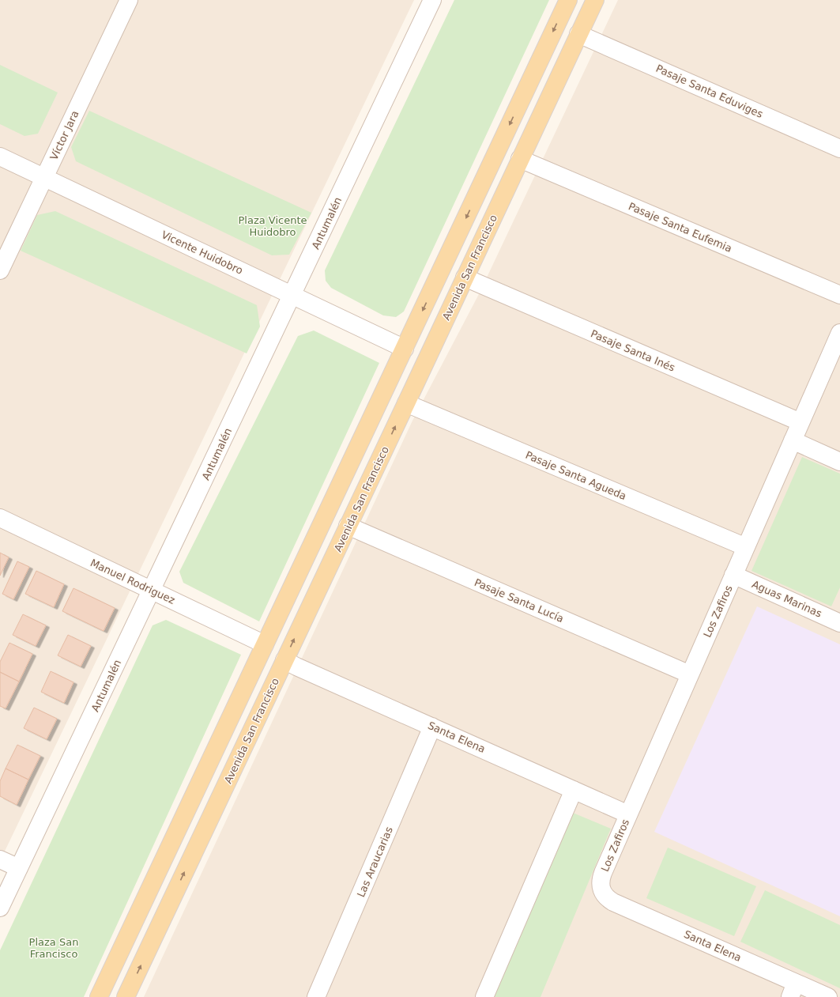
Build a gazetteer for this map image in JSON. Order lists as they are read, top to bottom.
{
  "streets": {
    "main road": ["Avenida San Francisco"],
    "street": [
      "Pasaje Santa Eduviges",
      "Víctor Jara",
      "Antumalén",
      "Pasaje Santa Eufemia",
      "Vicente Huidobro",
      "Pasaje Santa Inés",
      "Pasaje Santa Agueda",
      "Manuel Rodriguez",
      "Aguas Marinas",
      "Pasaje Santa Lucía",
      "Los Zafiros",
      "Santa Elena",
      "Las Araucarias"
    ]
  },
  "crossings": [
    ["Pasaje Santa Eduviges", "Avenida San Francisco"],
    ["Víctor Jara", "Vicente Huidobro"],
    ["Antumalén", "Vicente Huidobro"],
    ["Antumalén", "Manuel Rodriguez"],
    ["Pasaje Santa Eufemia", "Avenida San Francisco"],
    ["Avenida San Francisco", "Pasaje Santa Inés"],
    ["Avenida San Francisco", "Pasaje Santa Agueda"],
    ["Avenida San Francisco", "Pasaje Santa Lucía"],
    ["Avenida San Francisco", "Santa Elena"],
    ["Pasaje Santa Inés", "Los Zafiros"],
    ["Pasaje Santa Agueda", "Los Zafiros"],
    ["Aguas Marinas", "Los Zafiros"],
    ["Pasaje Santa Lucía", "Los Zafiros"],
    ["Los Zafiros", "Santa Elena"],
    ["Santa Elena", "Las Araucarias"]
  ],
  "parks": ["Plaza Vicente Huidobro", "Plaza San Francisco"]
}
